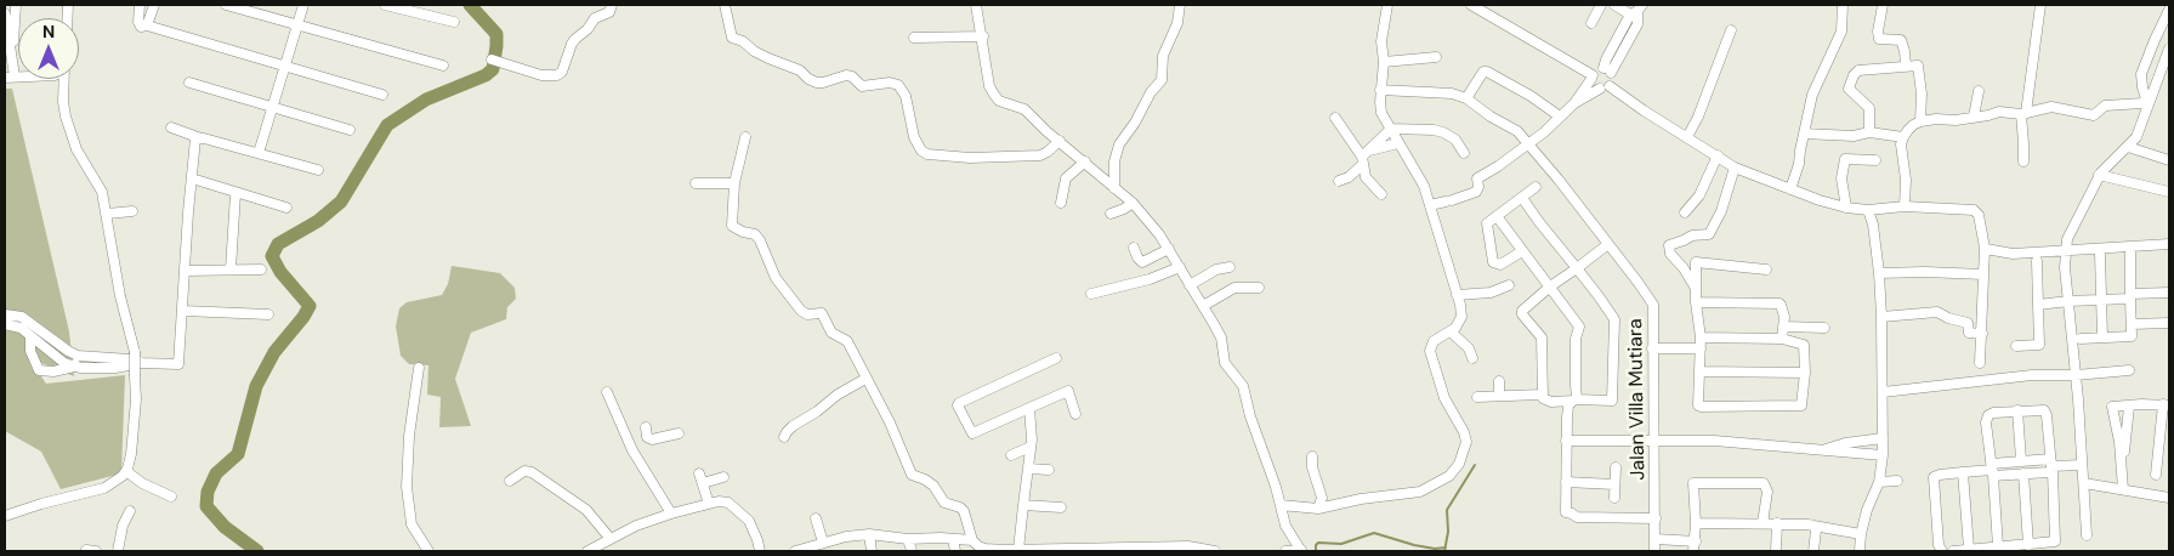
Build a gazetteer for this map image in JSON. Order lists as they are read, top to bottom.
{
  "streets": {
    "street": ["Jalan Villa Mutiara"]
  },
  "north": "top"
}
